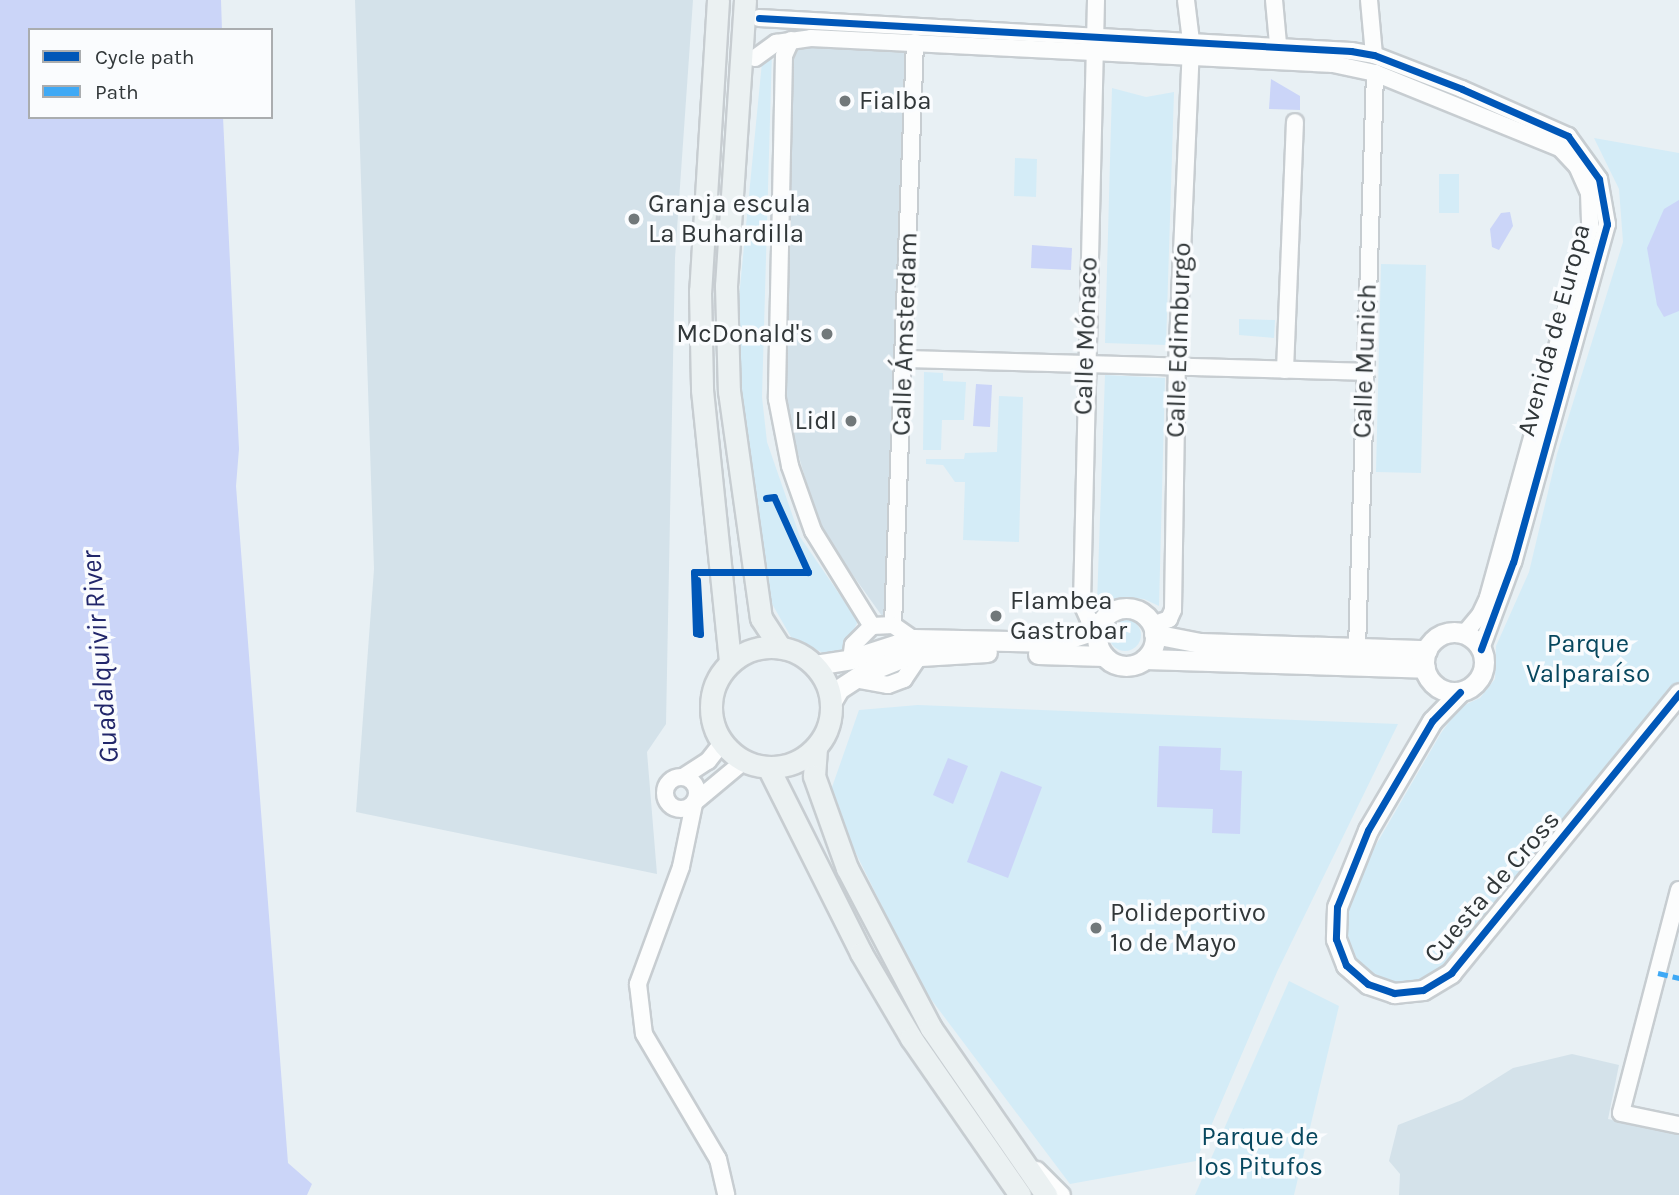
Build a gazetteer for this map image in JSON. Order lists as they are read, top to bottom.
{
  "streets": {
    "street": [
      "Avenida de Europa",
      "Calle Ámsterdam",
      "Calle Mónaco",
      "Calle Edimburgo",
      "Calle Munich",
      "Cuesta de Cross"
    ]
  },
  "crossings": [
    ["Avenida de Europa", "Calle Ámsterdam"],
    ["Avenida de Europa", "Calle Mónaco"],
    ["Avenida de Europa", "Calle Edimburgo"],
    ["Avenida de Europa", "Calle Munich"],
    ["Avenida de Europa", "Cuesta de Cross"],
    ["Calle Mónaco", "Calle Edimburgo"]
  ],
  "water": ["Guadalquivir River"],
  "parks": ["Parque Valparaíso", "Parque de los Pitufos"],
  "places": [
    "Fialba",
    "Granja escula La Buhardilla",
    "McDonald's",
    "Lidl",
    "Flambea Gastrobar",
    "Polideportivo 1º de Mayo"
  ],
  "legend": ["Cycle path", "Path"]
}
